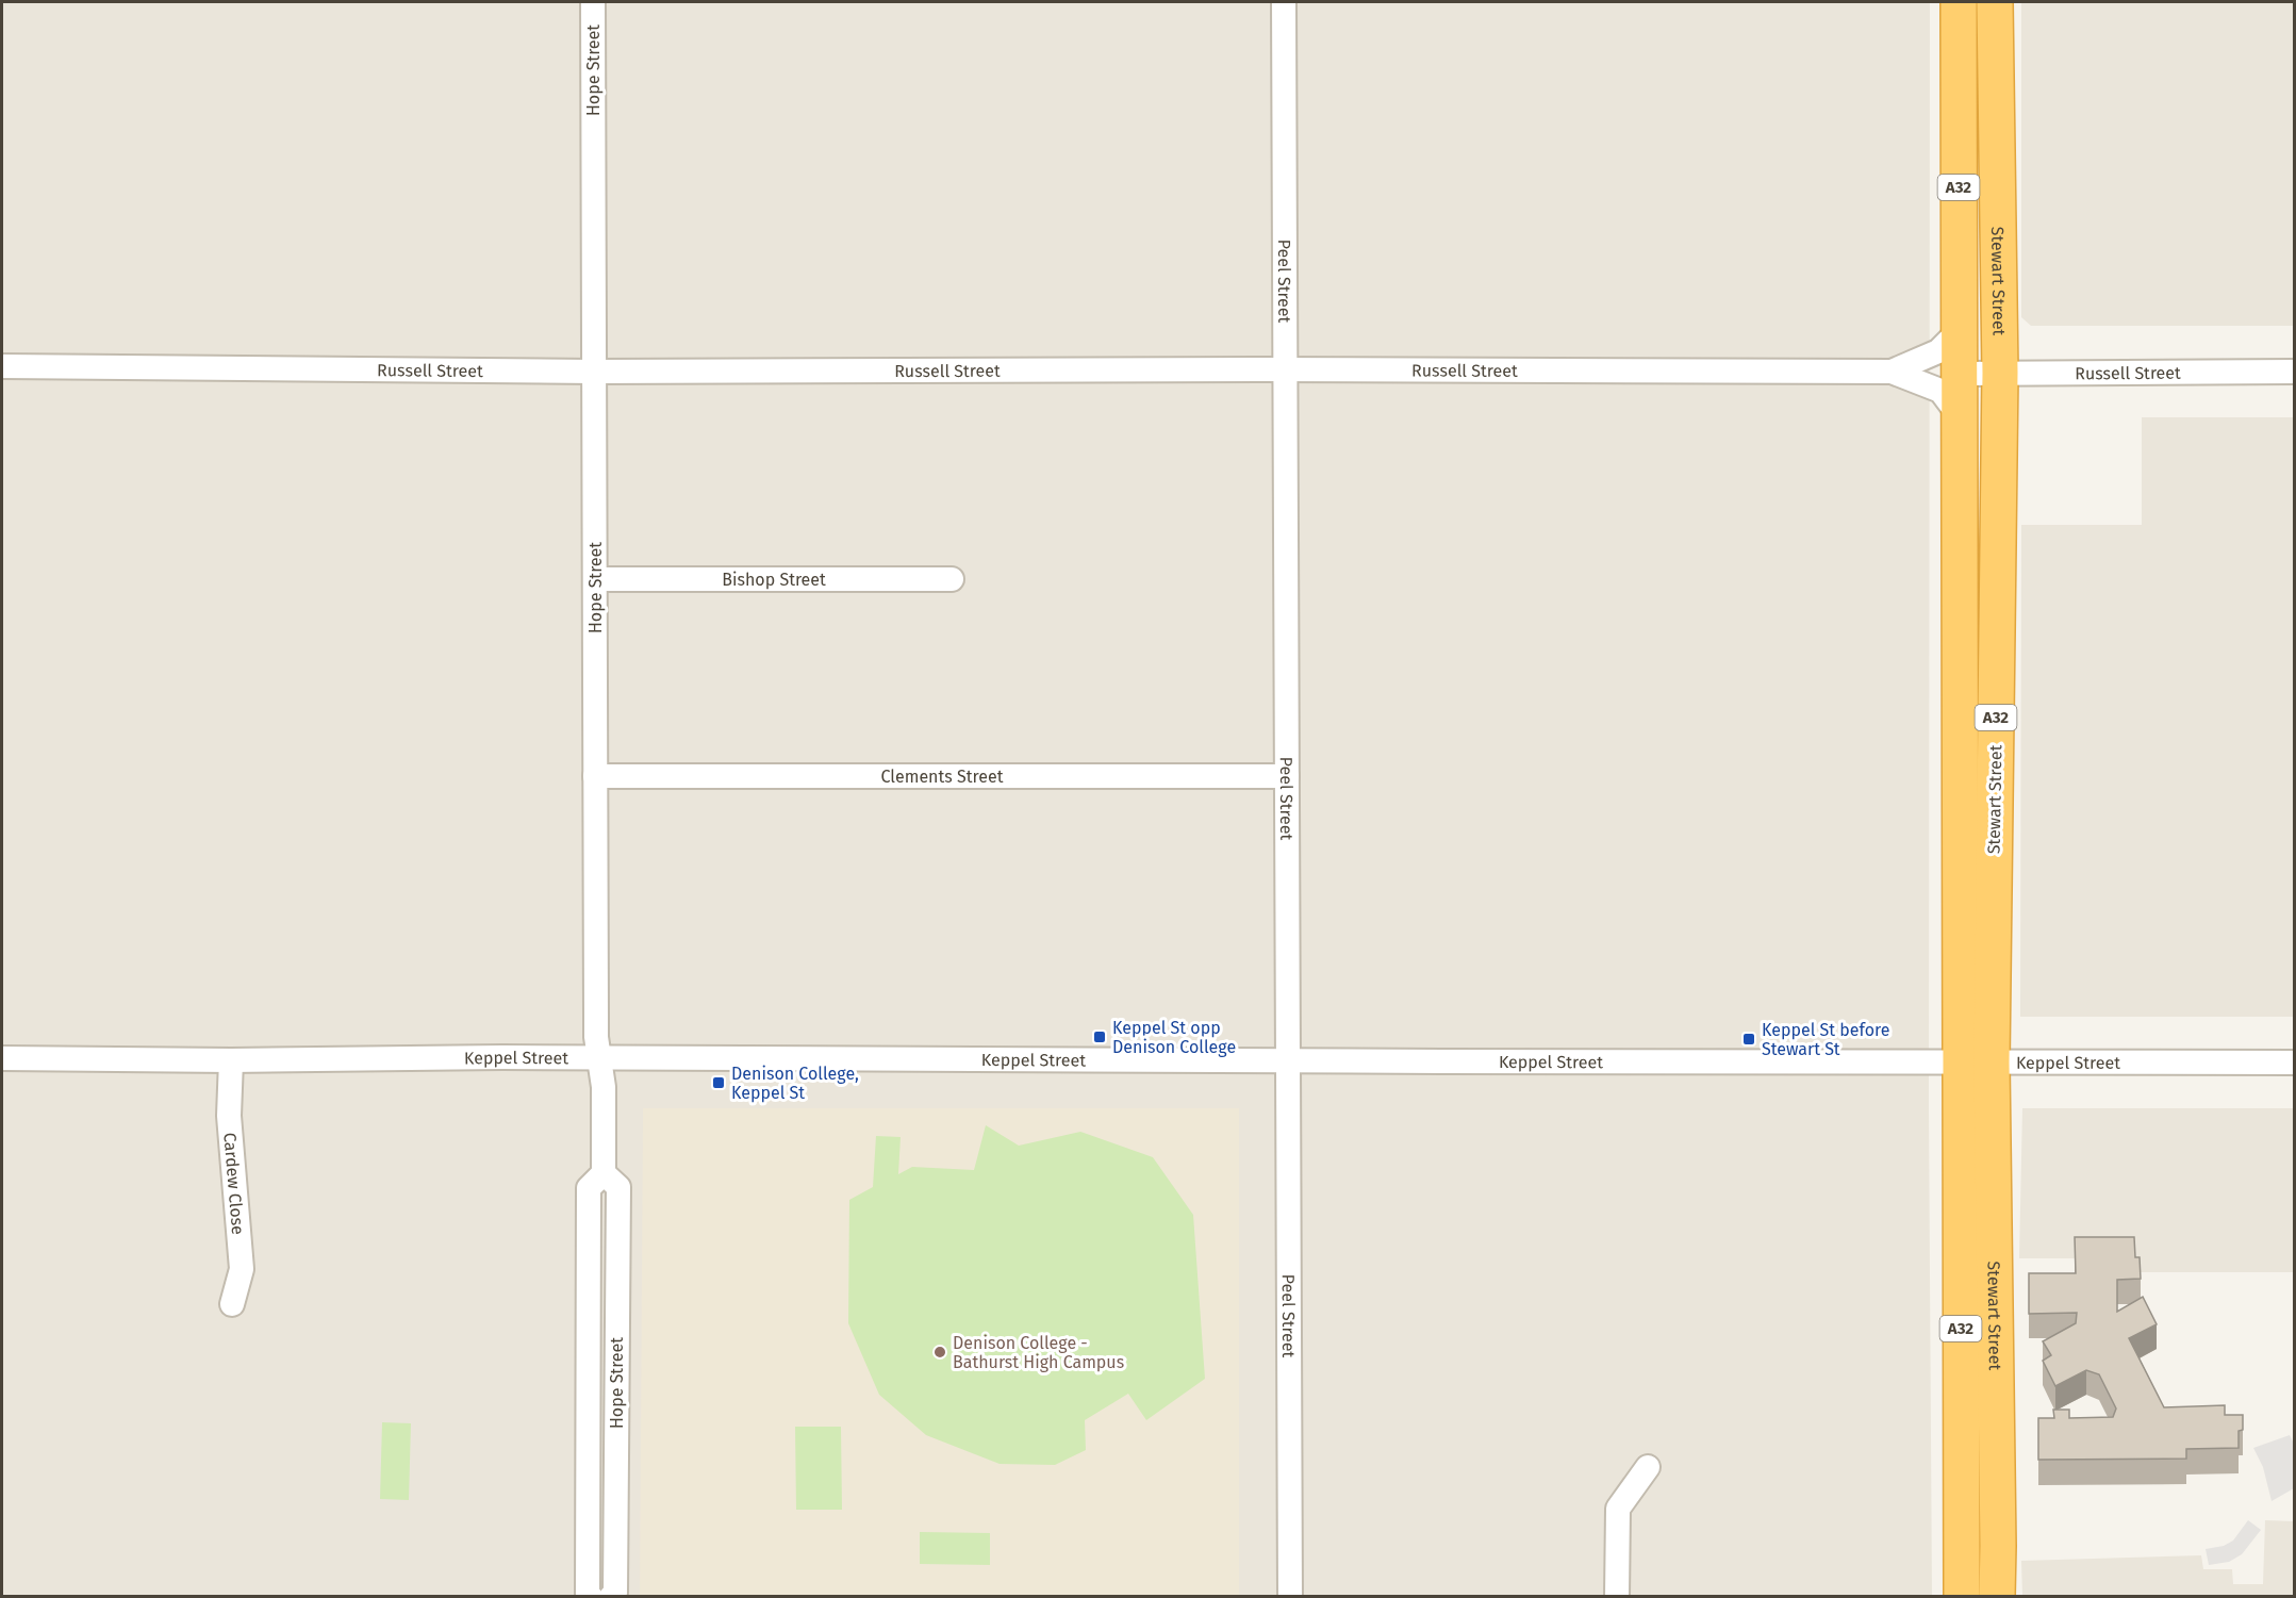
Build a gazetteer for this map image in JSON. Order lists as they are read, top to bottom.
{
  "streets": {
    "highway": ["A32", "Stewart Street"],
    "street": [
      "Hope Street",
      "Peel Street",
      "Russell Street",
      "Bishop Street",
      "Clements Street",
      "Keppel Street",
      "Cardew Close"
    ]
  },
  "crossings": [
    ["Hope Street", "Russell Street"],
    ["Hope Street", "Bishop Street"],
    ["Hope Street", "Clements Street"],
    ["Hope Street", "Keppel Street"],
    ["Peel Street", "Russell Street"],
    ["Peel Street", "Clements Street"],
    ["Peel Street", "Keppel Street"],
    ["Stewart Street", "Russell Street"],
    ["Stewart Street", "Keppel Street"],
    ["Keppel Street", "Cardew Close"]
  ],
  "places": {
    "transit": ["Keppel St opp Denison College", "Keppel St before Stewart St", "Denison College, Keppel St"],
    "other": ["Denison College - Bathurst High Campus"]
  }
}
